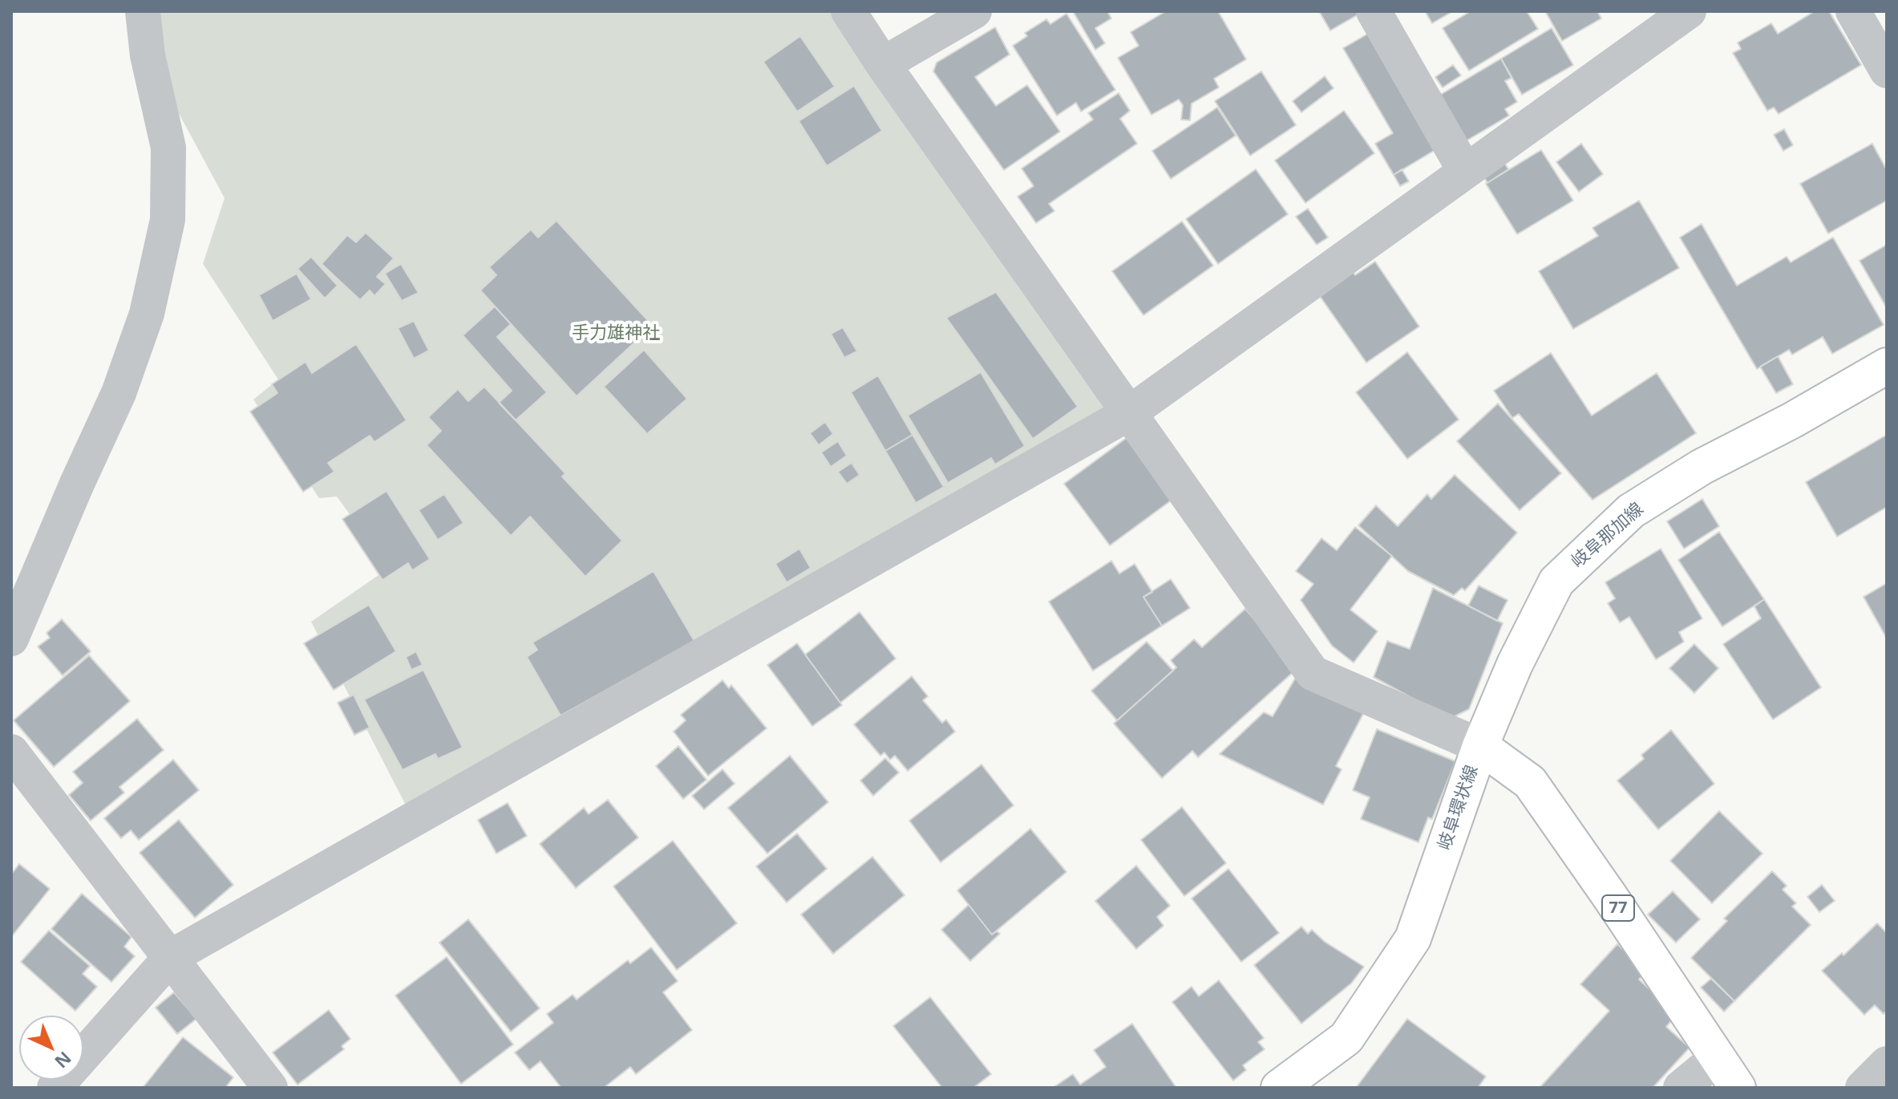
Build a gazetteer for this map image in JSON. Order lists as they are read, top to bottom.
{
  "streets": {
    "main road": ["岐阜那加線", "岐阜環状線", "77"]
  },
  "crossings": [
    ["岐阜那加線", "岐阜環状線"]
  ],
  "parks": ["手力雄神社"],
  "north": "bottom right"
}
